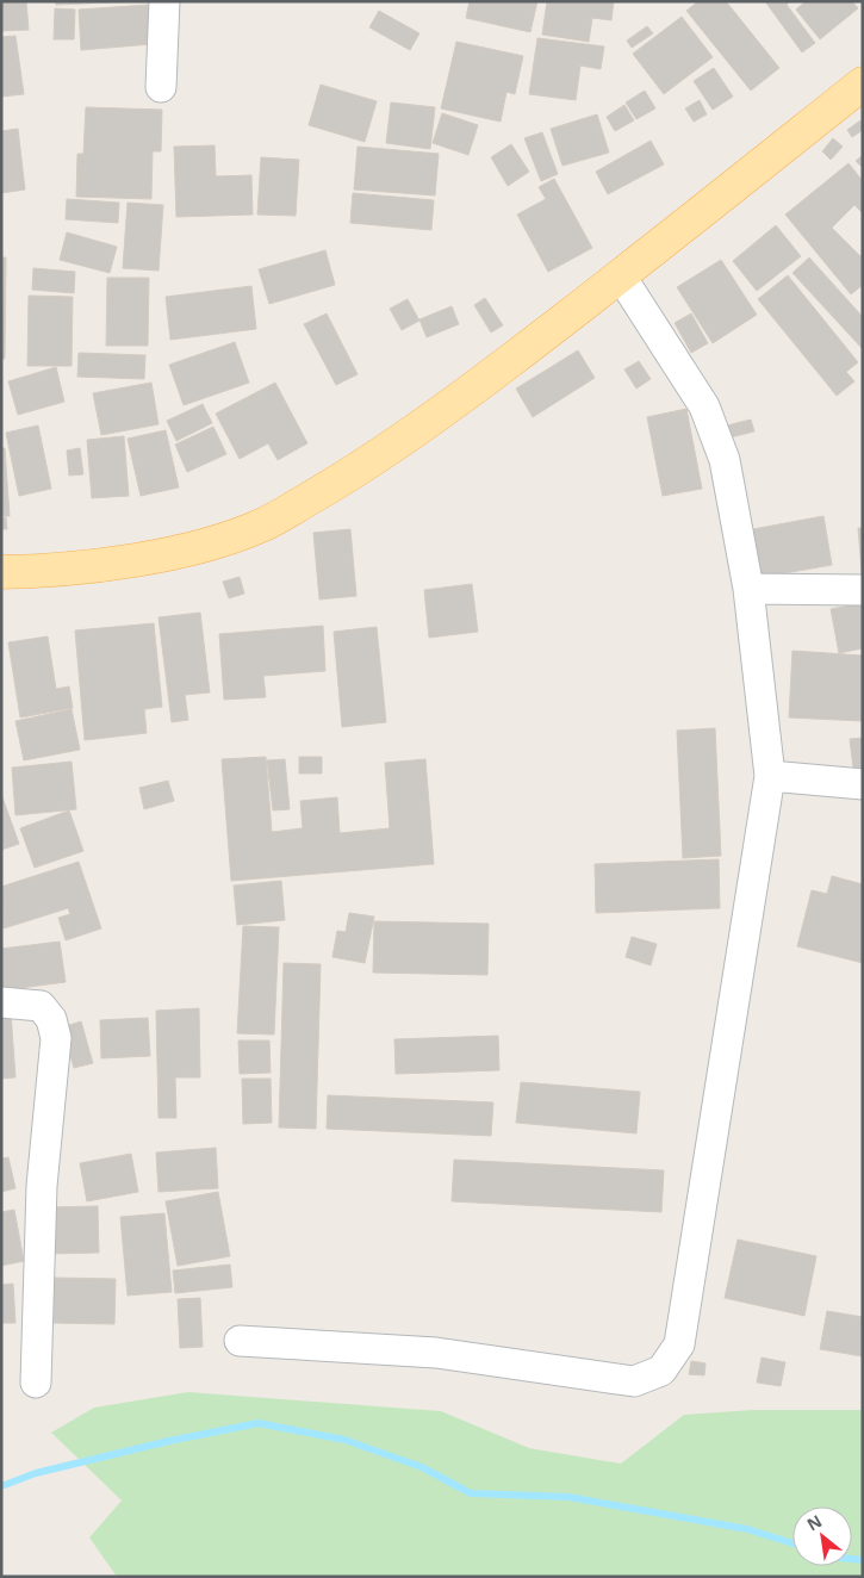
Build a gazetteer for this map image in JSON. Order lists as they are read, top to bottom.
{
  "north": "top left"
}
